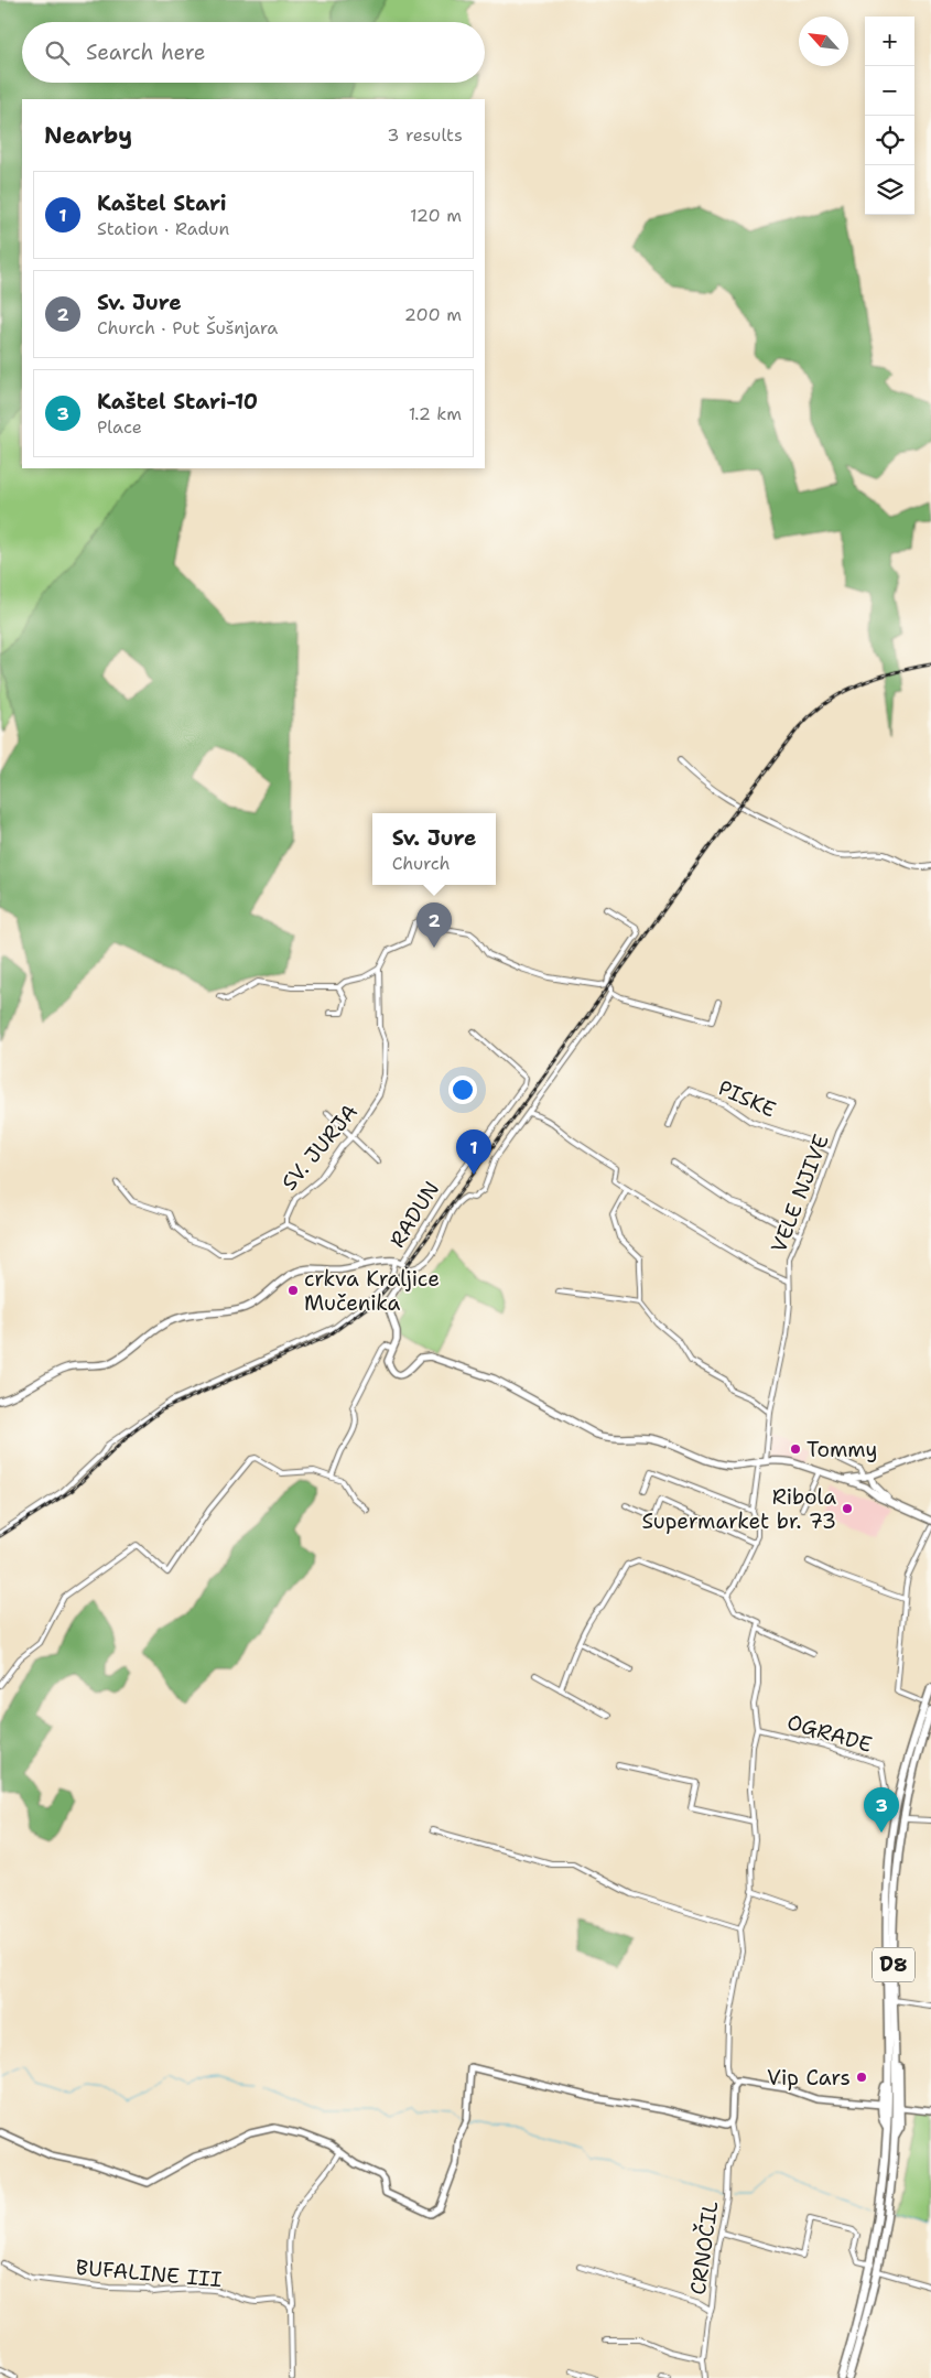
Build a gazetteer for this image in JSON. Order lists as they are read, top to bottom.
{
  "streets": {
    "main road": ["D8"],
    "street": [
      "PISKE",
      "SV. JURJA",
      "VELE NJIVE",
      "RADUN",
      "OGRADE",
      "CRNOČIL",
      "BUFALINE III"
    ]
  },
  "crossings": [
    ["PISKE", "VELE NJIVE"]
  ],
  "places": [
    "crkva Kraljice Mučenika",
    "Tommy",
    "Ribola Supermarket br. 73",
    "Vip Cars"
  ],
  "north": "top left",
  "page": {
    "map_buttons": ["+", "−"],
    "search": "Search here",
    "heading": ["Nearby", "3 results"],
    "list": [
      {
        "mark": "1",
        "name": "Kaštel Stari",
        "note": "Station · Radun",
        "value": "120 m"
      },
      {
        "mark": "2",
        "name": "Sv. Jure",
        "note": "Church · Put Šušnjara",
        "value": "200 m"
      },
      {
        "mark": "3",
        "name": "Kaštel Stari-10",
        "note": "Place",
        "value": "1.2 km"
      }
    ],
    "popup": ["Sv. Jure", "Church"],
    "pins": ["2", "1", "3"]
  }
}
